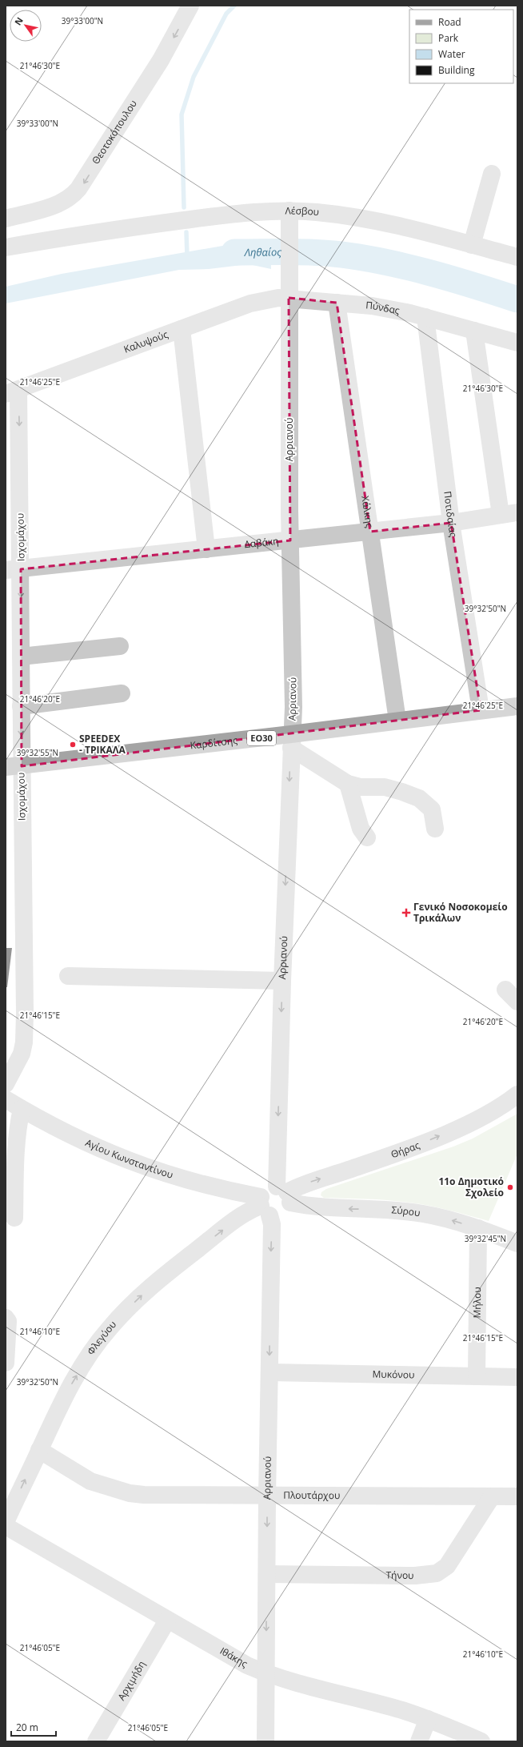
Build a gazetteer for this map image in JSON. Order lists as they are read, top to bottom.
{
  "streets": {
    "main road": ["ΕΟ30", "Καρδίτσης"],
    "street": [
      "Θεοτοκόπουλου",
      "Λέσβου",
      "Πύνδας",
      "Καλυψούς",
      "Αρριανού",
      "Χάλκης",
      "Ποτιδαίας",
      "Ισχομάχου",
      "Δαβάκη",
      "Θήρας",
      "Αγίου Κωνσταντίνου",
      "Σύρου",
      "Μήλου",
      "Φλεγύου",
      "Μυκόνου",
      "Πλουτάρχου",
      "Τήνου",
      "Ιθάκης",
      "Αρχιμήδη"
    ]
  },
  "crossings": [
    ["Λέσβου", "Αρριανού"],
    ["Πύνδας", "Καλυψούς"],
    ["Πύνδας", "Αρριανού"],
    ["Πύνδας", "Χάλκης"],
    ["Πύνδας", "Ποτιδαίας"],
    ["Καλυψούς", "Αρριανού"],
    ["Καλυψούς", "Ισχομάχου"],
    ["Αρριανού", "Δαβάκη"],
    ["Αρριανού", "Καρδίτσης"],
    ["Αρριανού", "Θήρας"],
    ["Αρριανού", "Αγίου Κωνσταντίνου"],
    ["Αρριανού", "Σύρου"],
    ["Αρριανού", "Φλεγύου"],
    ["Αρριανού", "Μυκόνου"],
    ["Αρριανού", "Πλουτάρχου"],
    ["Αρριανού", "Τήνου"],
    ["Αρριανού", "Ιθάκης"],
    ["Χάλκης", "Δαβάκη"],
    ["Χάλκης", "Καρδίτσης"],
    ["Ποτιδαίας", "Δαβάκη"],
    ["Ποτιδαίας", "Καρδίτσης"],
    ["Ισχομάχου", "Δαβάκη"],
    ["Ισχομάχου", "Καρδίτσης"],
    ["Θήρας", "Αγίου Κωνσταντίνου"],
    ["Θήρας", "Σύρου"],
    ["Θήρας", "Φλεγύου"],
    ["Αγίου Κωνσταντίνου", "Φλεγύου"],
    ["Σύρου", "Μήλου"],
    ["Μήλου", "Μυκόνου"],
    ["Φλεγύου", "Πλουτάρχου"],
    ["Πλουτάρχου", "Τήνου"],
    ["Ιθάκης", "Αρχιμήδη"]
  ],
  "one_way": [
    "Θεοτοκόπουλου",
    "Αρριανού",
    "Ισχομάχου",
    "Θήρας",
    "Σύρου",
    "Φλεγύου"
  ],
  "water": ["Ληθαίος"],
  "places": {
    "other": ["SPEEDEX - ΤΡΙΚΑΛΑ", "11ο Δημοτικό Σχολείο"],
    "health": ["Γενικό Νοσοκομείο Τρικάλων"]
  },
  "legend": [
    "Road",
    "Park",
    "Water",
    "Building"
  ],
  "scale_bar": "20 m",
  "north": "top left",
  "coordinates": [
    "39°33'00\"N",
    "21°46'30\"E",
    "21°46'25\"E",
    "39°32'50\"N",
    "21°46'20\"E",
    "39°32'55\"N",
    "21°46'15\"E",
    "39°32'45\"N",
    "21°46'10\"E",
    "21°46'05\"E"
  ]
}
